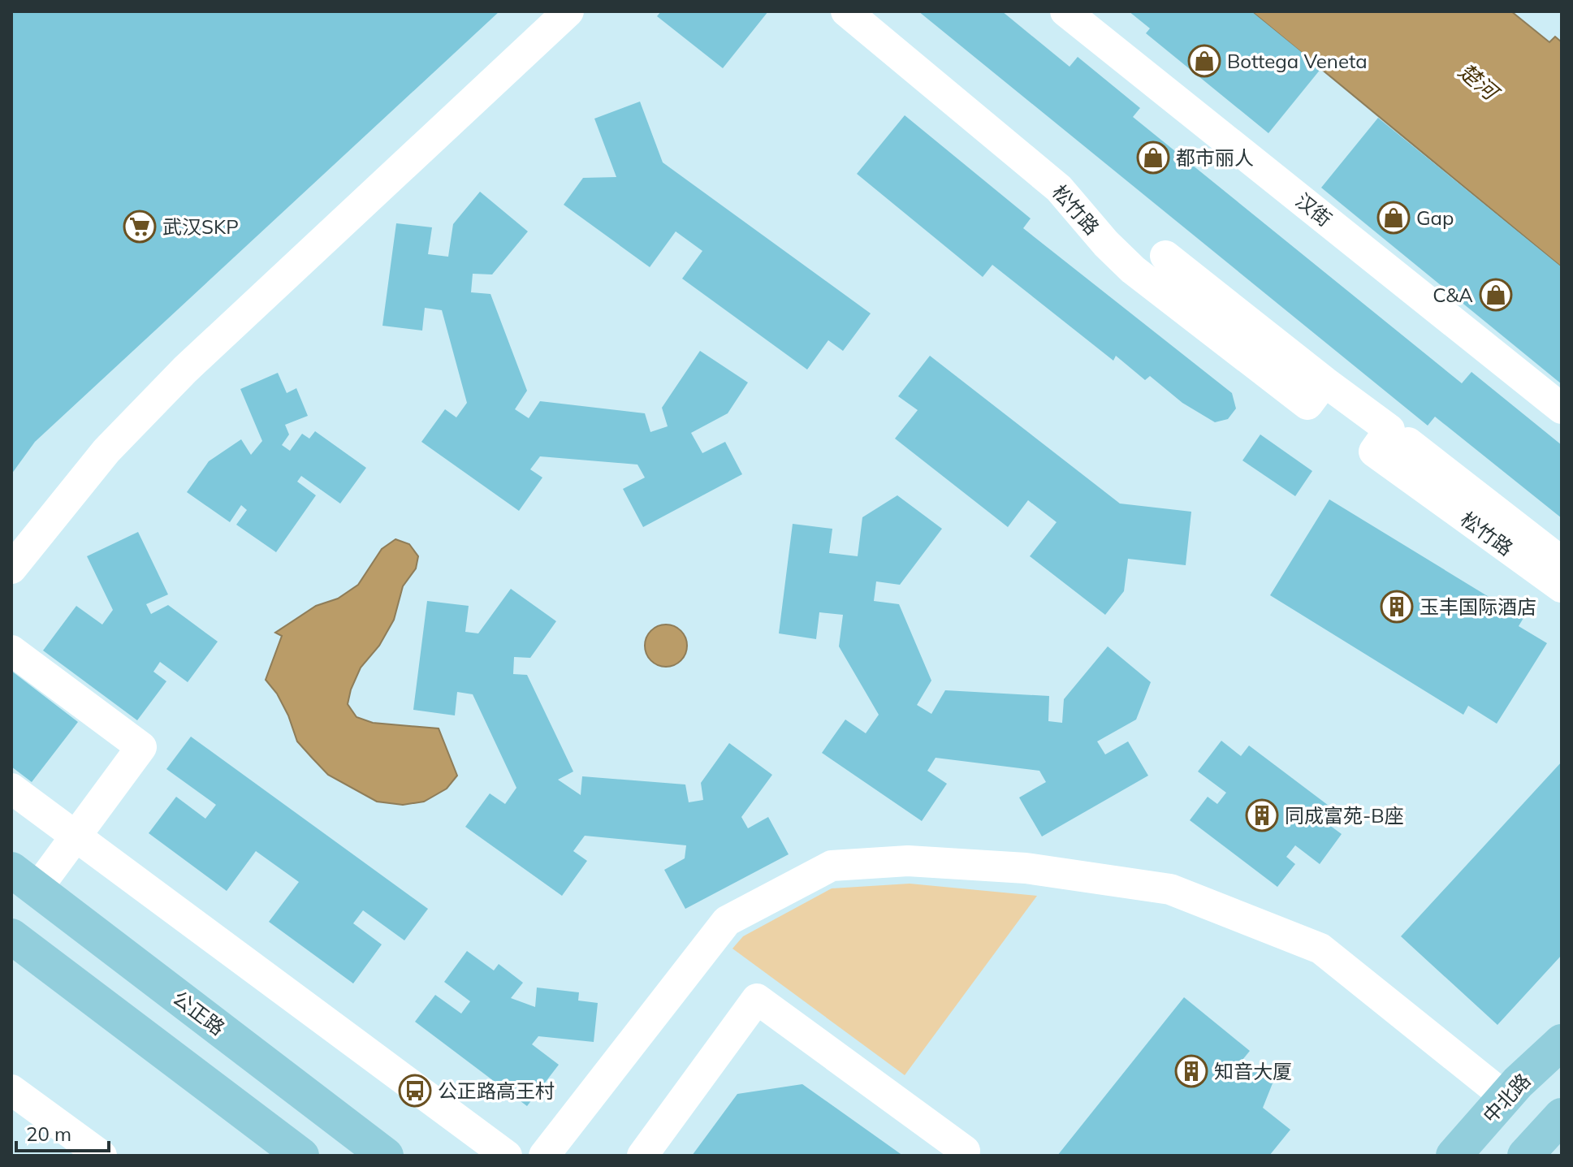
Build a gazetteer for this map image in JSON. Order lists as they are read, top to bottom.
{
  "streets": {
    "main road": ["公正路", "中北路"],
    "street": ["松竹路", "汉街"]
  },
  "water": ["楚河"],
  "places": {
    "shop": [
      "Bottega Veneta",
      "都市丽人",
      "Gap",
      "C&A"
    ],
    "supermarket": ["武汉SKP"],
    "building": ["玉丰国际酒店", "同成富苑-B座", "知音大厦"],
    "bus stop": ["公正路高王村"]
  },
  "scale_bar": "20 m"
}
